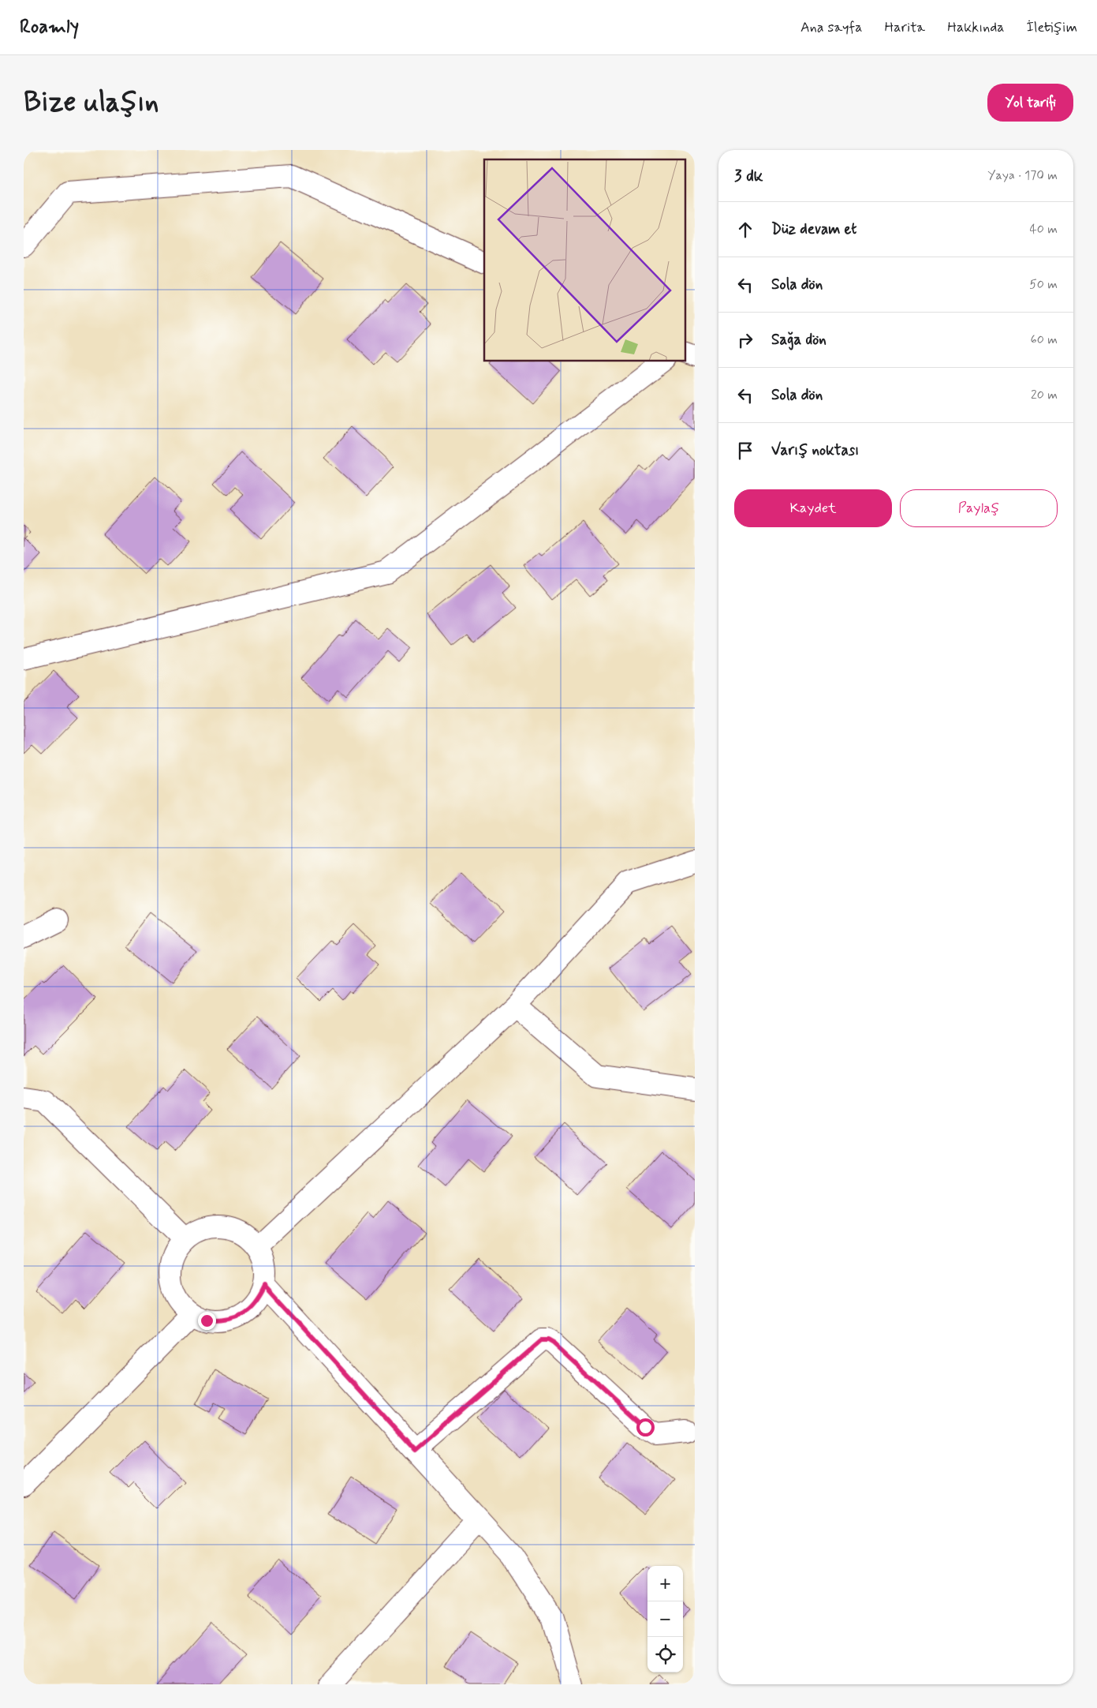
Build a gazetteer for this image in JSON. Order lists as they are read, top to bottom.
{
  "page": {
    "header": "Roamly",
    "nav": [
      "Ana sayfa",
      "Harita",
      "Hakkında",
      "İletişim"
    ],
    "buttons": [
      "Yol tarifi",
      ["Kaydet", "Paylaş"]
    ],
    "title": "Bize ulaşın",
    "heading": ["3 dk", "Yaya · 170 m"],
    "list": [
      ["Düz devam et", "40 m"],
      ["Sola dön", "50 m"],
      ["Sağa dön", "60 m"],
      ["Sola dön", "20 m"],
      "Varış noktası"
    ],
    "map_buttons": ["+", "−"]
  }
}
